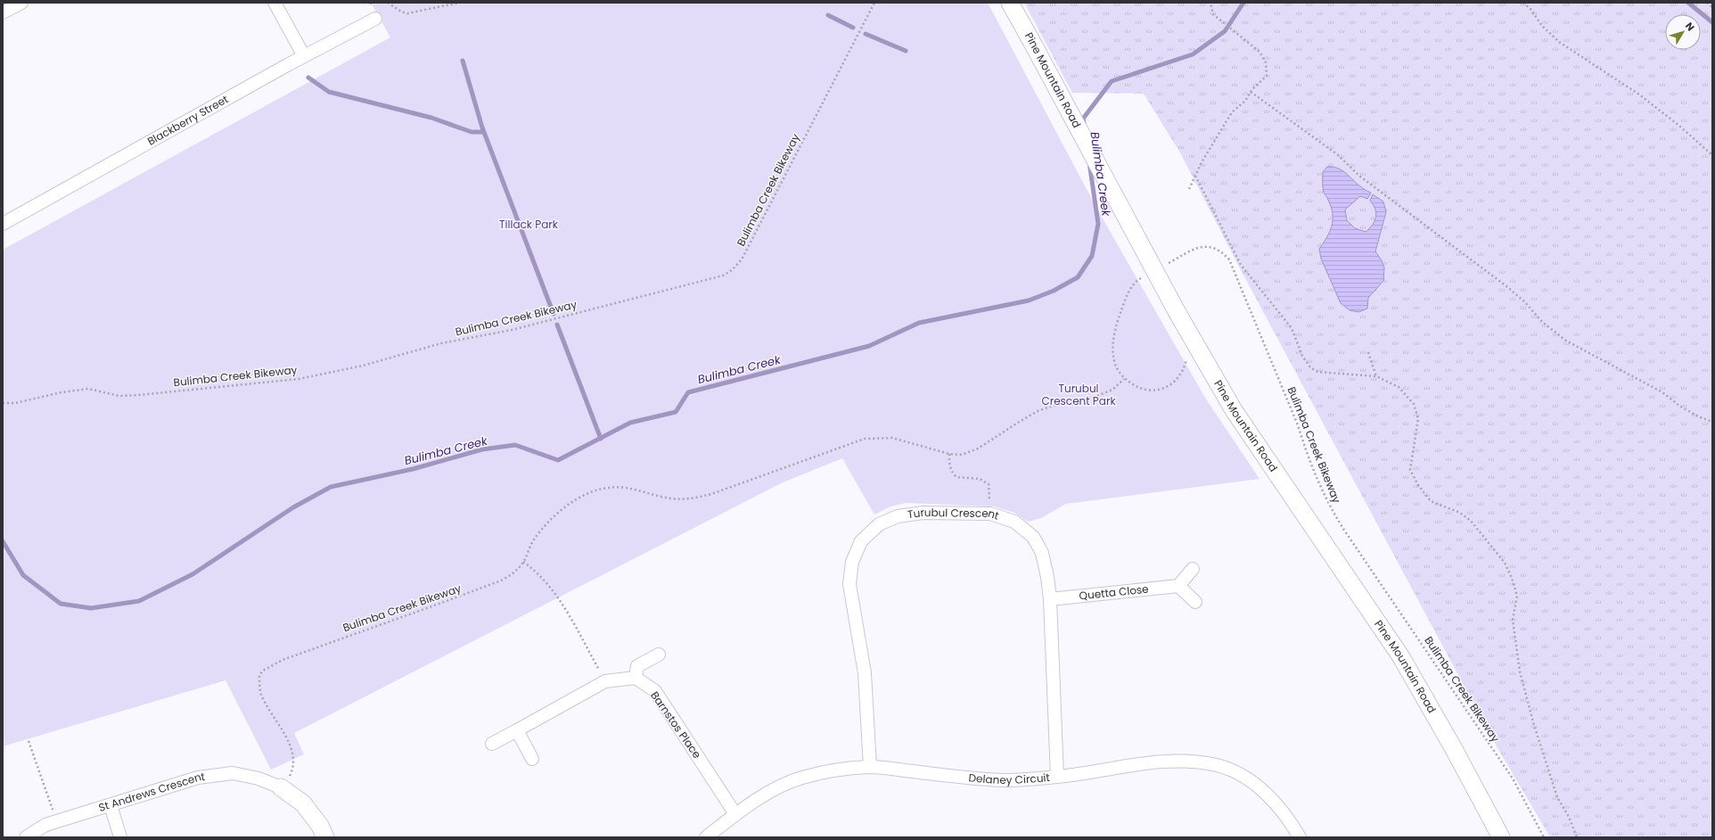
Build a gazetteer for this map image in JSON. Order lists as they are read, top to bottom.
{
  "streets": {
    "main road": ["Pine Mountain Road"],
    "street": [
      "Blackberry Street",
      "Turubul Crescent",
      "Quetta Close",
      "Barnstos Place",
      "Delaney Circuit",
      "St Andrews Crescent"
    ],
    "path": ["Bulimba Creek Bikeway"]
  },
  "crossings": [
    ["Bulimba Creek Bikeway", "St Andrews Crescent"],
    ["Turubul Crescent", "Quetta Close"],
    ["Turubul Crescent", "Delaney Circuit"],
    ["Barnstos Place", "Delaney Circuit"]
  ],
  "water": ["Bulimba Creek"],
  "parks": ["Tillack Park", "Turubul Crescent Park"],
  "north": "top right"
}
